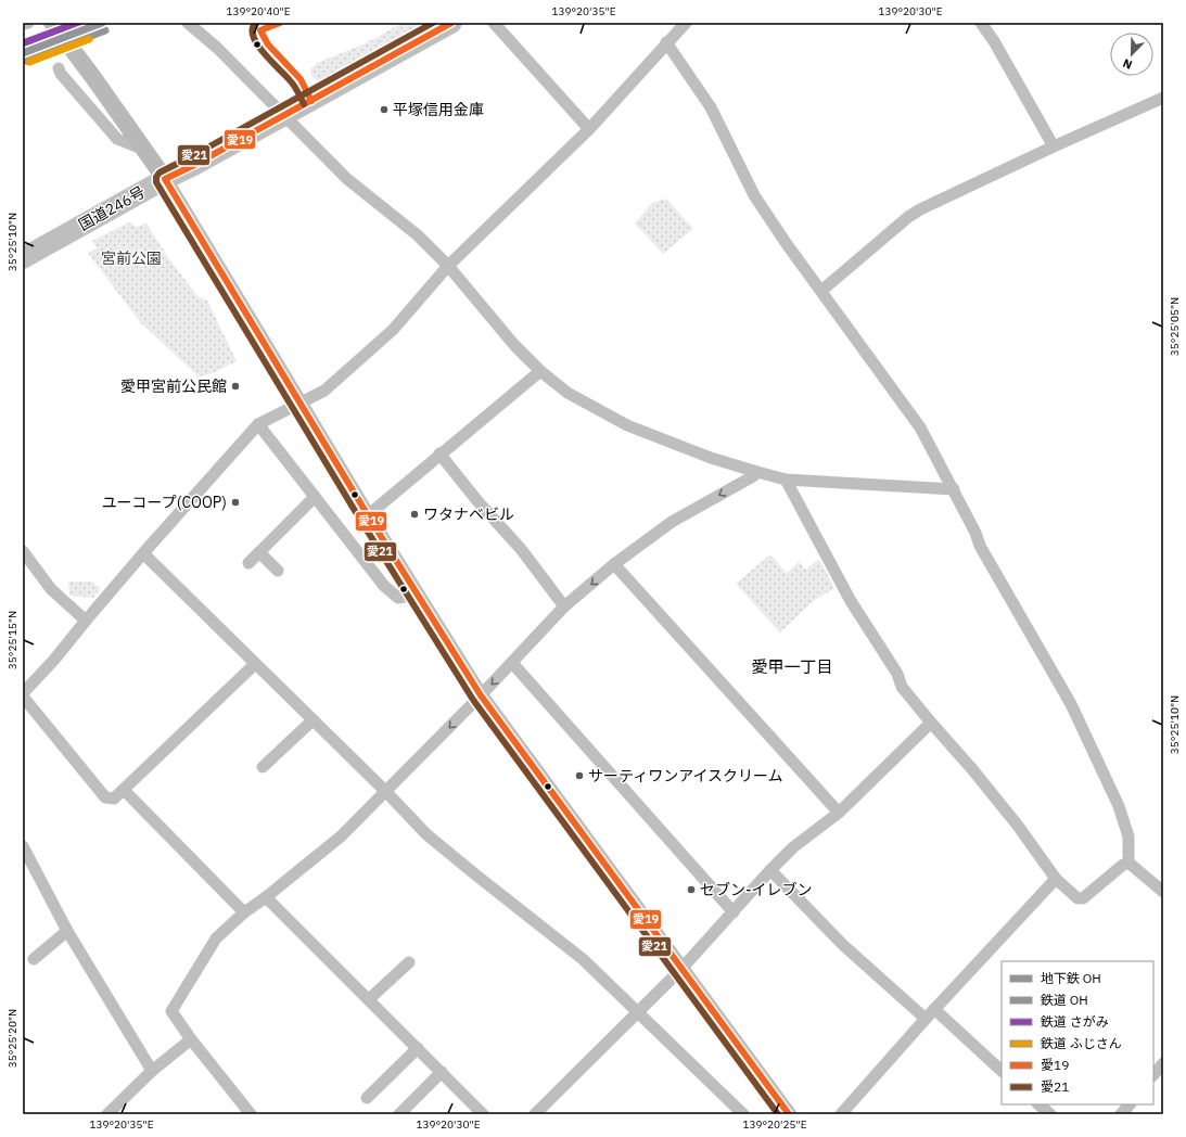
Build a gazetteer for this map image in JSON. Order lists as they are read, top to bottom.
{
  "streets": {
    "highway": ["国道246号"]
  },
  "districts": ["愛甲一丁目"],
  "parks": ["宮前公園"],
  "places": [
    "平塚信用金庫",
    "愛甲宮前公民館",
    "ユーコープ(COOP)",
    "ワタナベビル",
    "サーティワンアイスクリーム",
    "セブン-イレブン"
  ],
  "lines": [
    "metro line OH",
    "rail line さがみ",
    "transit line 愛19",
    "transit line 愛21",
    "rail line OH",
    "rail line ふじさん"
  ],
  "legend": [
    "地下鉄 OH",
    "鉄道 OH",
    "鉄道 さがみ",
    "鉄道 ふじさん",
    "愛19",
    "愛21"
  ],
  "north": "bottom left",
  "coordinates": [
    "139°20'40\"E",
    "139°20'35\"E",
    "139°20'30\"E",
    "35°25'10\"N",
    "35°25'05\"N",
    "35°25'15\"N",
    "35°25'20\"N",
    "139°20'25\"E"
  ]
}
